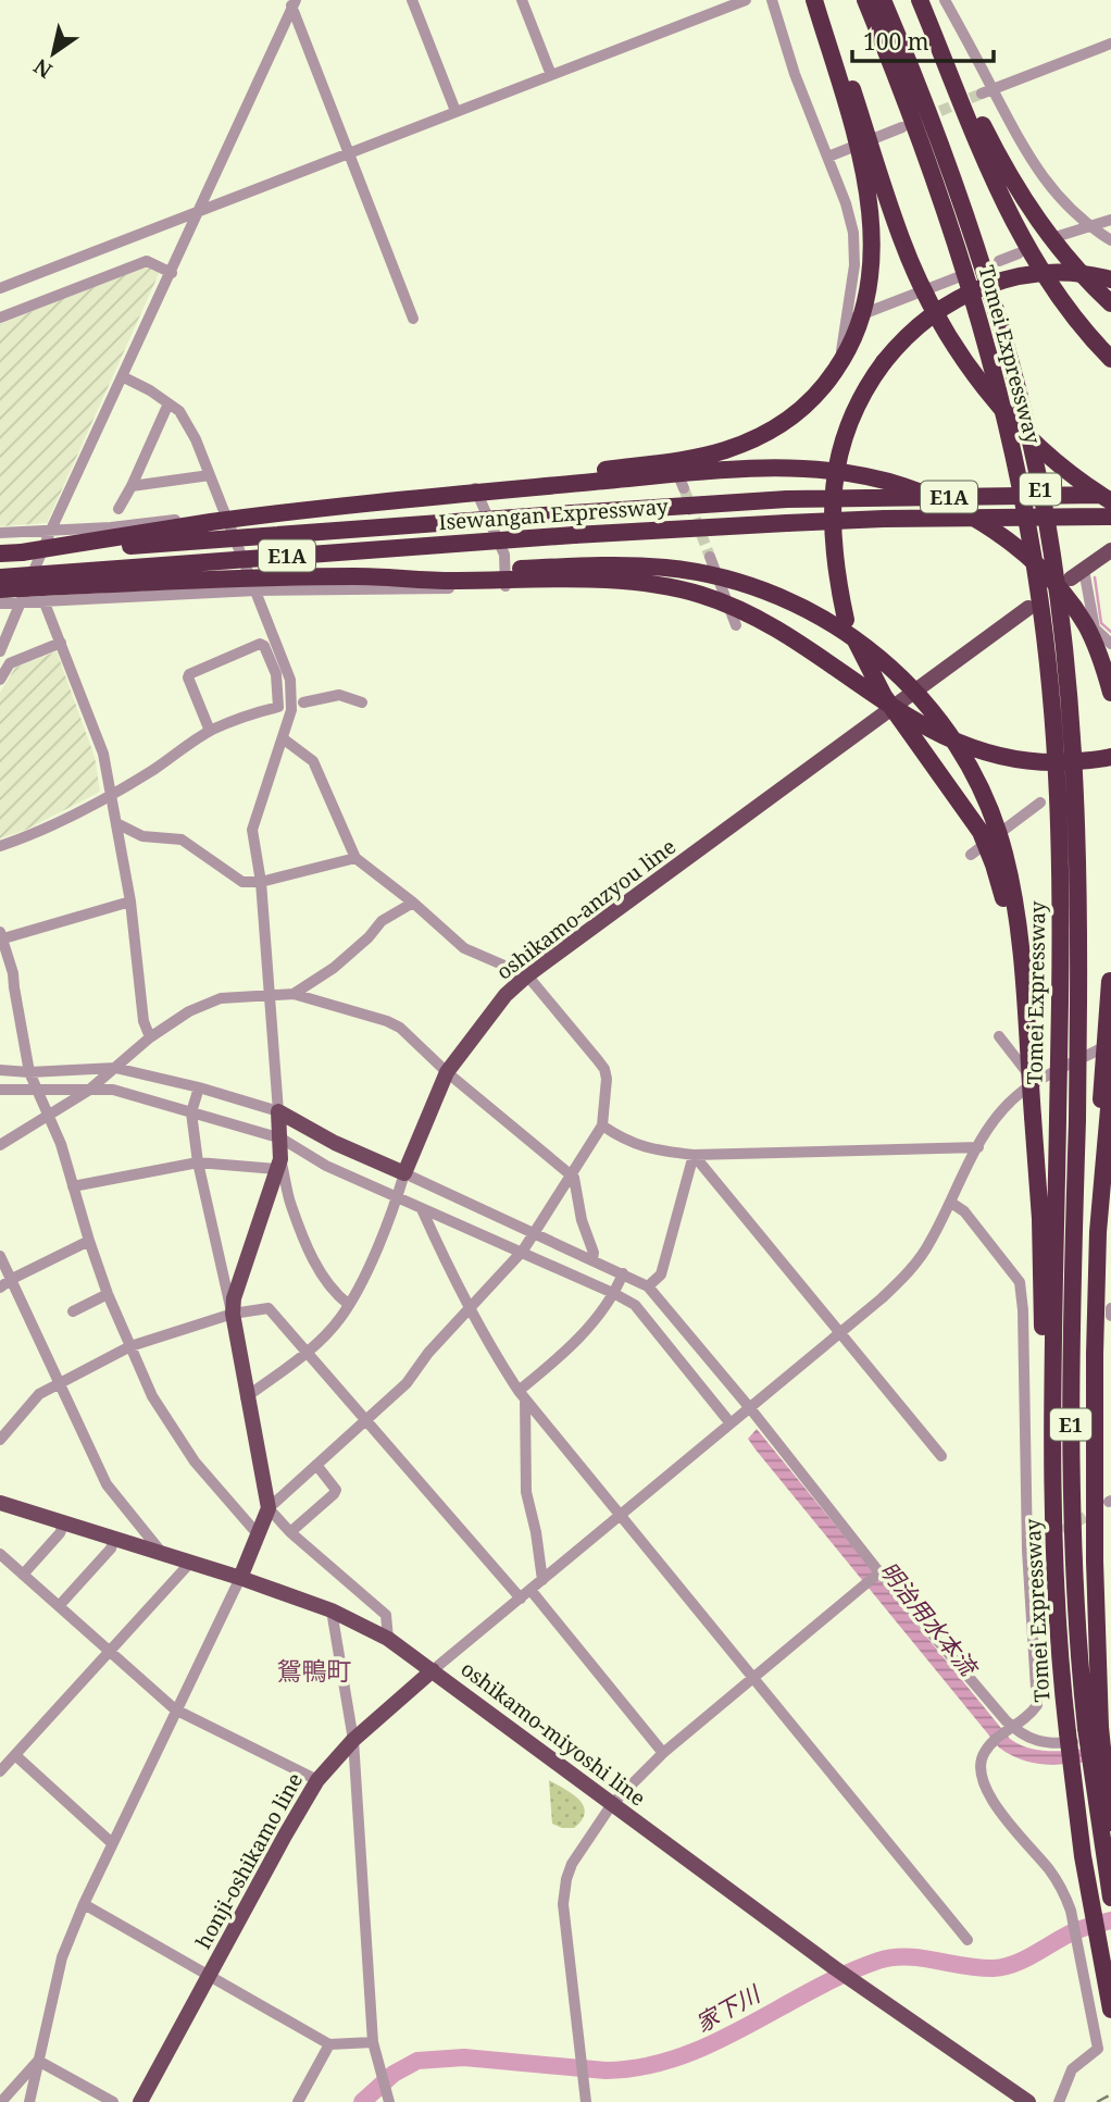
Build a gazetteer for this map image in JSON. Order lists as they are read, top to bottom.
{
  "streets": {
    "highway": [
      "Tomei Expressway",
      "E1",
      "E1A",
      "Isewangan Expressway"
    ],
    "main road": ["oshikamo-anzyou line", "oshikamo-miyoshi line", "honji-oshikamo line"]
  },
  "crossings": [
    ["oshikamo-miyoshi line", "honji-oshikamo line"]
  ],
  "districts": ["鴛鴨町"],
  "water": ["明治用水本流", "家下川"],
  "scale_bar": "100 m",
  "north": "bottom left"
}
